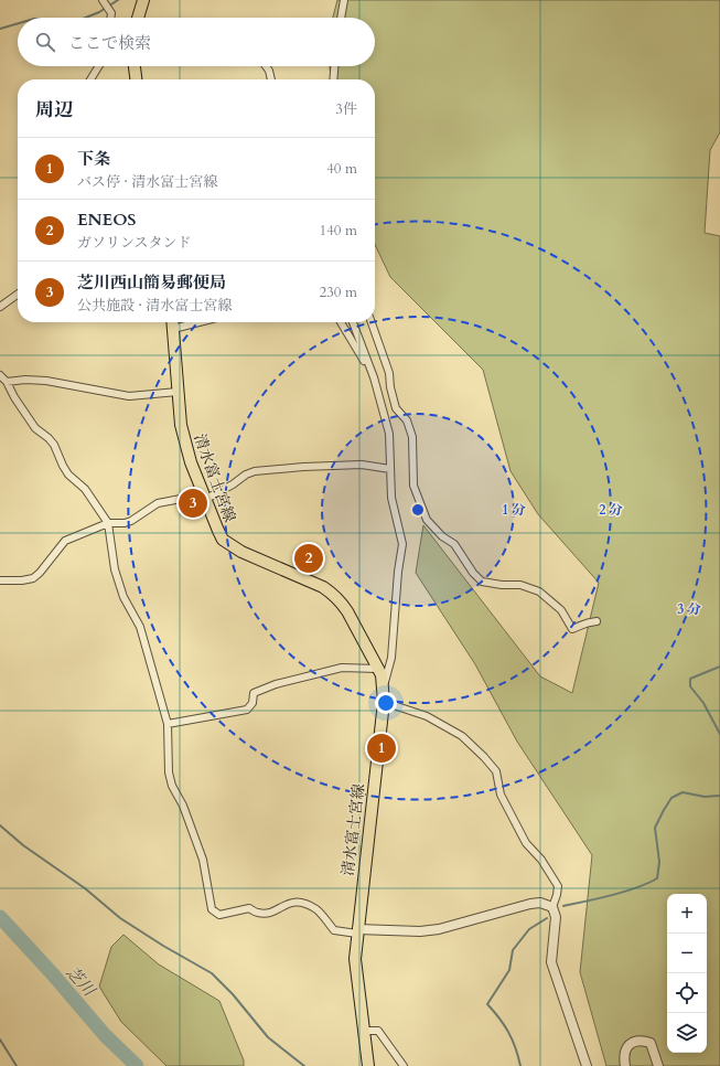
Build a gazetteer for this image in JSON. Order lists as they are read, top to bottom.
{
  "streets": {
    "main road": ["清水富士宮線"]
  },
  "water": ["芝川"],
  "page": {
    "search": "ここで検索",
    "heading": ["周辺", "3件"],
    "list": [
      {
        "mark": "1",
        "name": "下条",
        "note": "バス停 · 清水富士宮線",
        "value": "40 m"
      },
      {
        "mark": "2",
        "name": "ENEOS",
        "note": "ガソリンスタンド",
        "value": "140 m"
      },
      {
        "mark": "3",
        "name": "芝川西山簡易郵便局",
        "note": "公共施設 · 清水富士宮線",
        "value": "230 m"
      }
    ],
    "pins": ["3", "2", "1"],
    "map_buttons": ["+", "−"]
  },
  "rings": ["1 分", "2 分", "3 分"]
}
